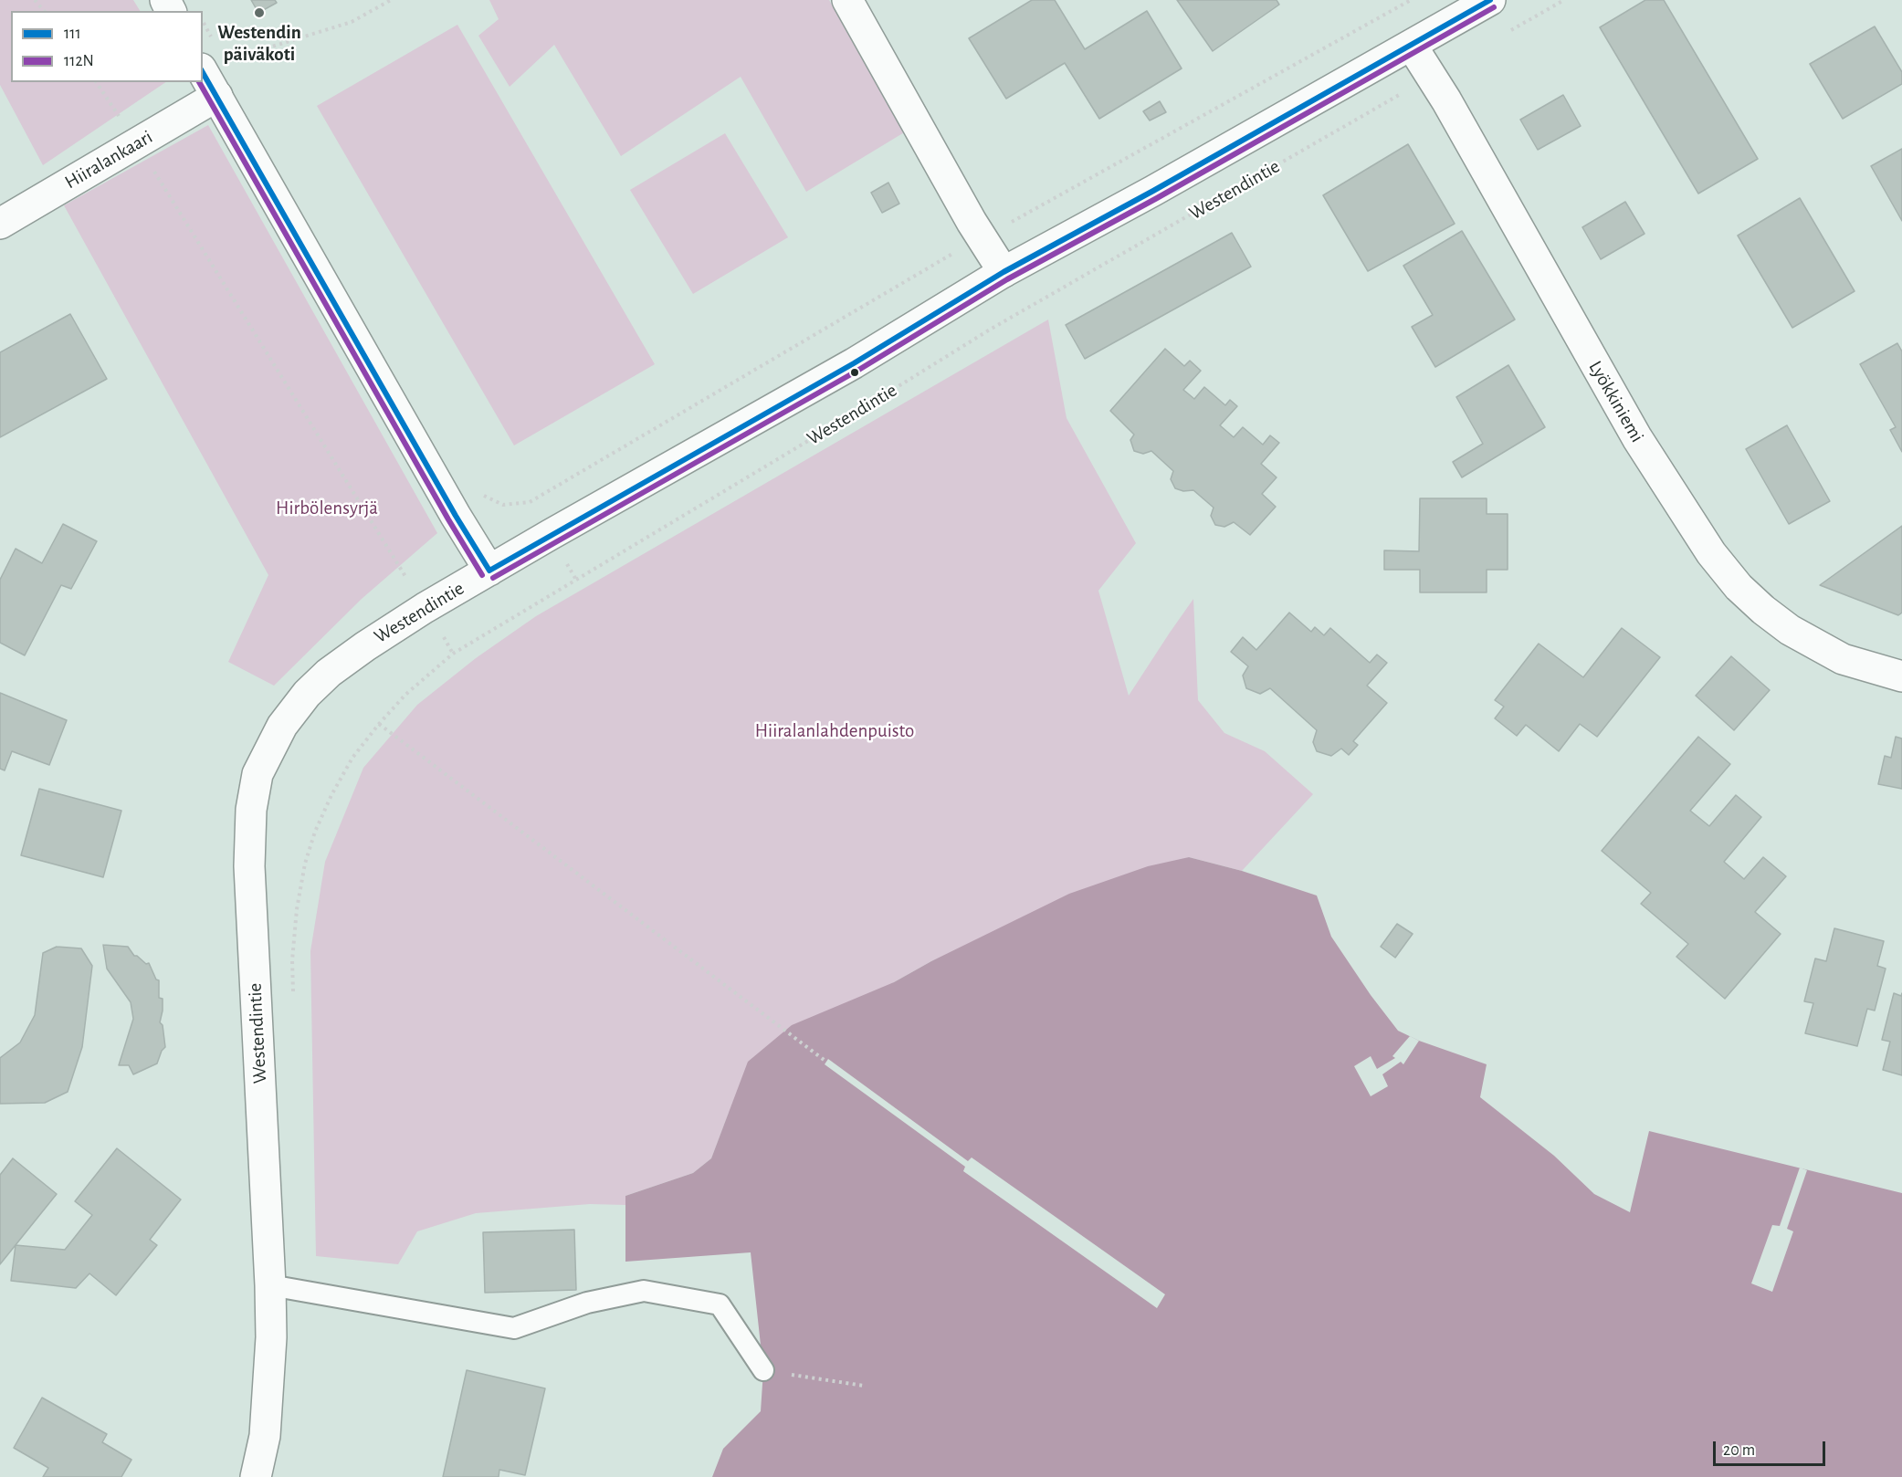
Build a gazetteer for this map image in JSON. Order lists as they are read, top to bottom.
{
  "streets": {
    "street": ["Hiiralankaari", "Westendintie", "Lyökkiniemi"]
  },
  "crossings": [
    ["Westendintie", "Lyökkiniemi"]
  ],
  "parks": ["Hirbölensyrjä", "Hiiralanlahdenpuisto"],
  "places": ["Westendin päiväkoti"],
  "lines": ["transit line 111", "transit line 112N"],
  "legend": ["111", "112N"],
  "scale_bar": "20 m"
}
